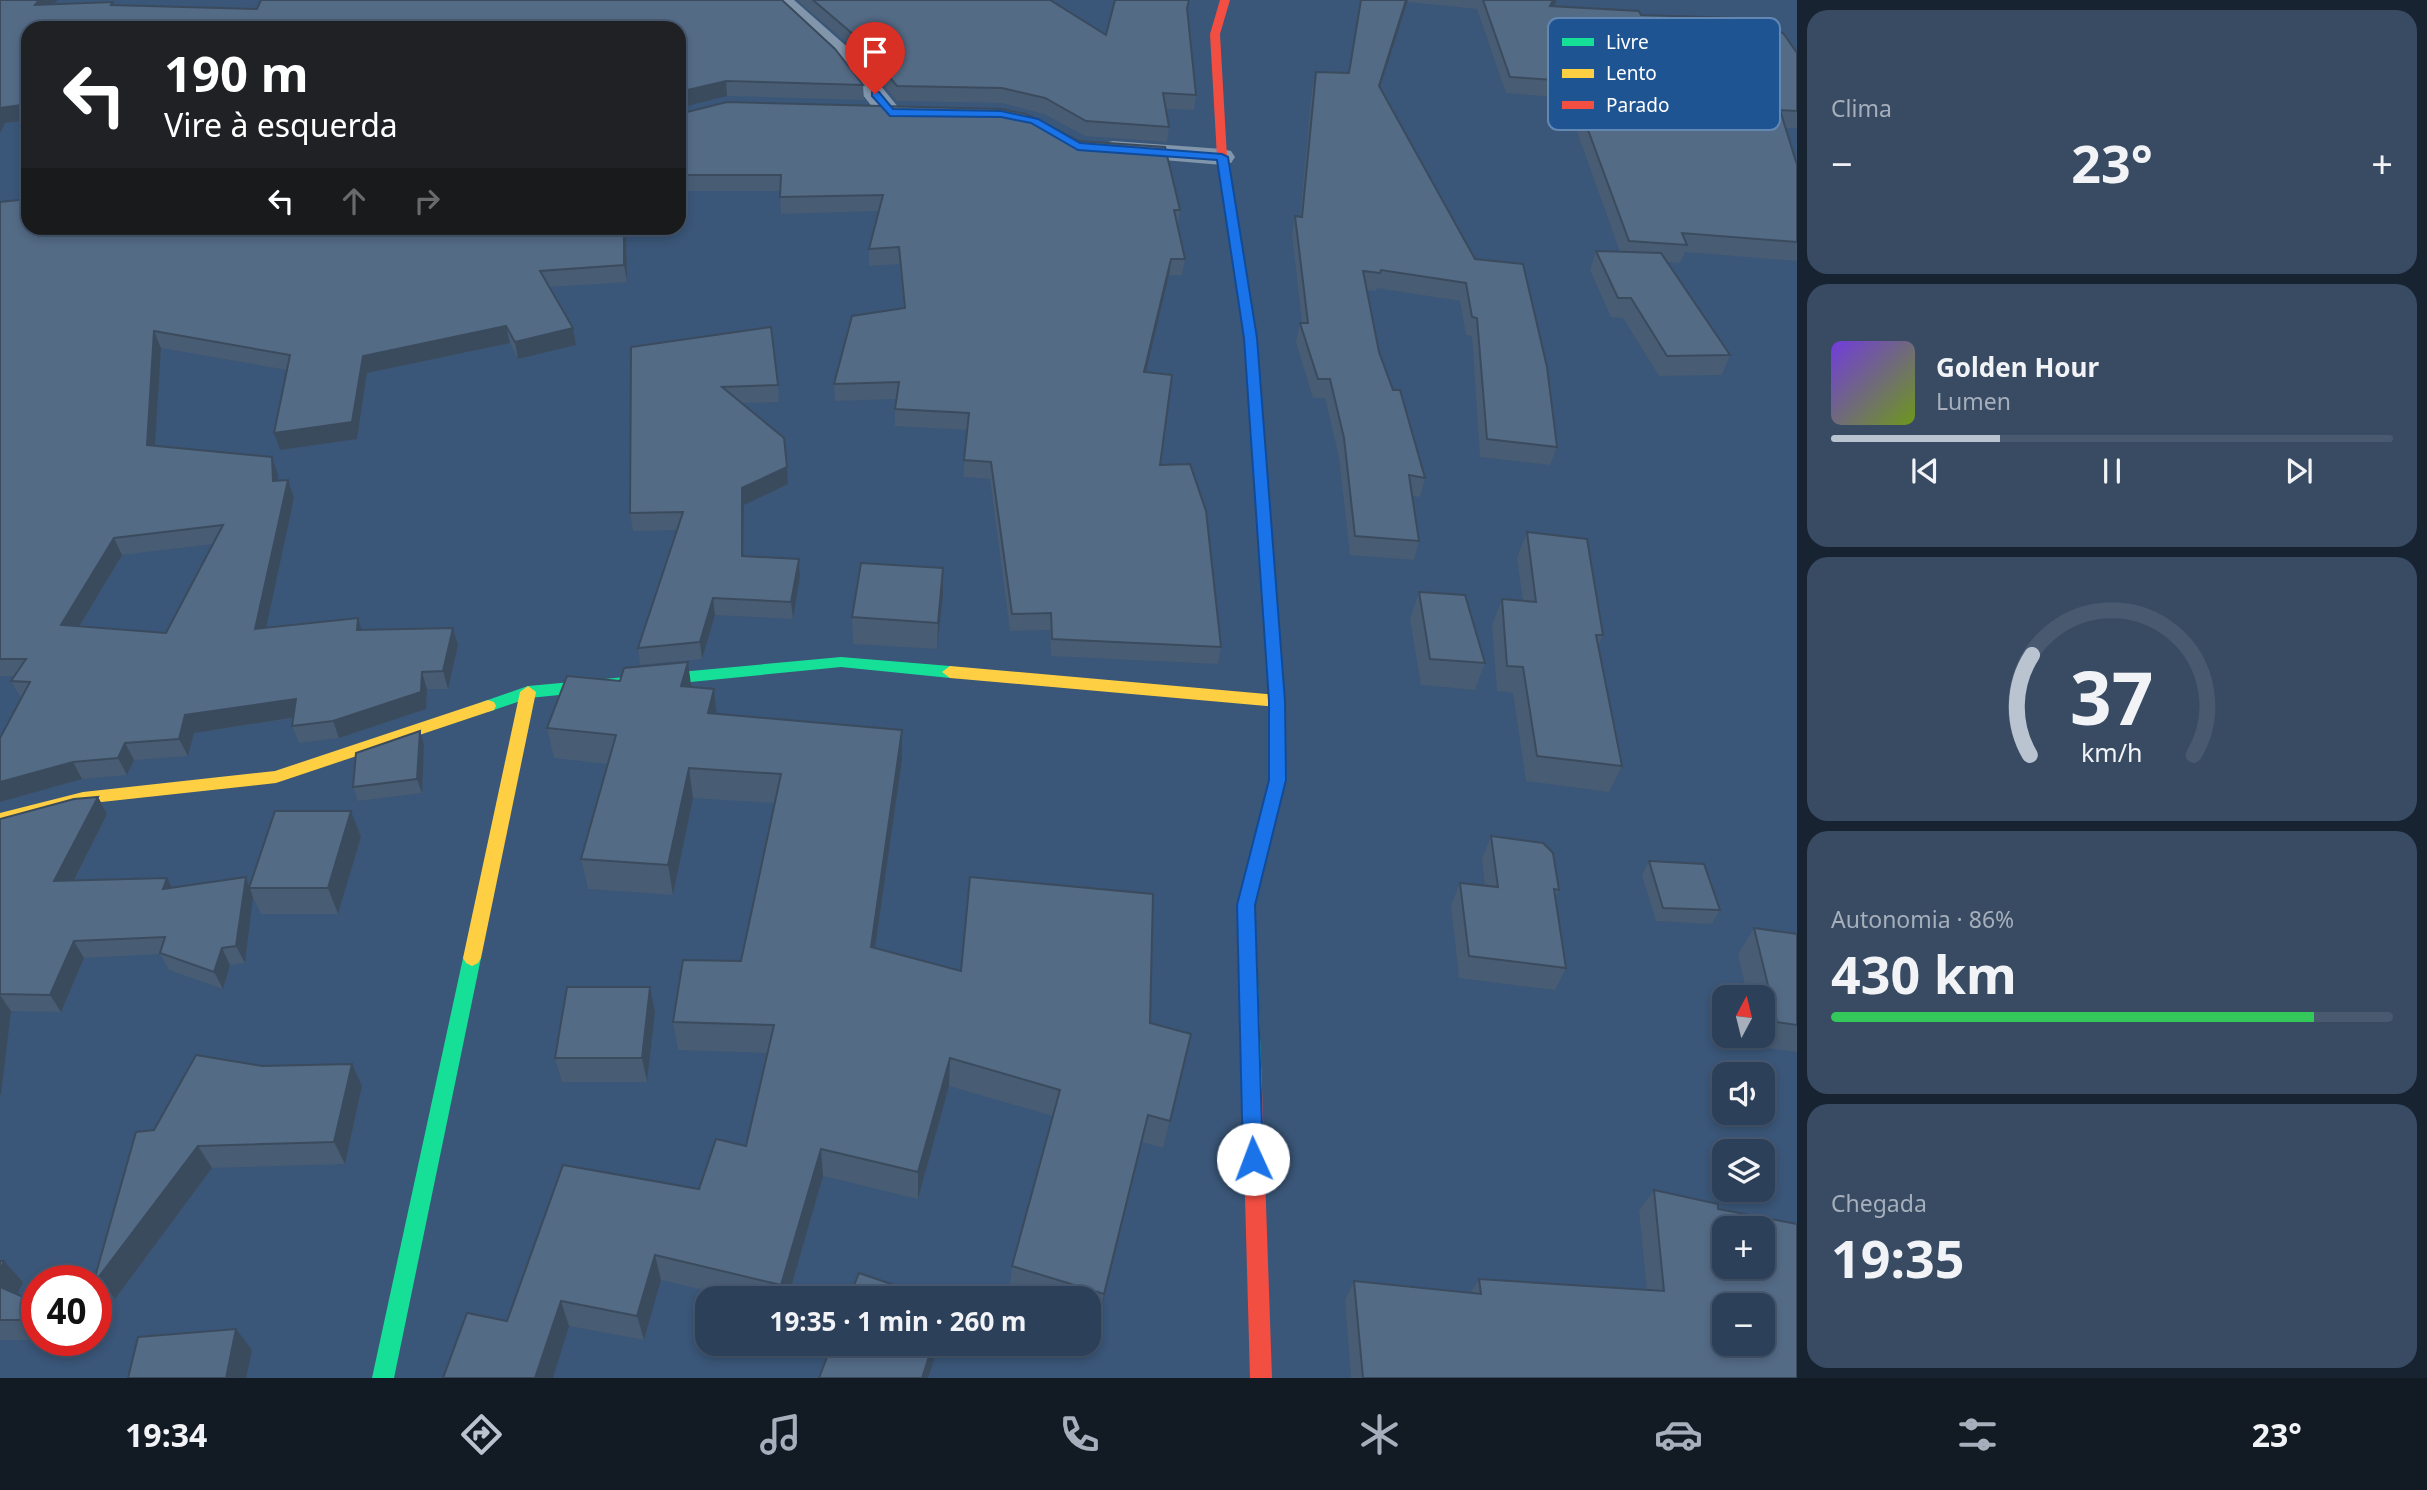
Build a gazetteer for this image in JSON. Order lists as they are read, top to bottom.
{
  "legend": ["Livre", "Lento", "Parado"],
  "north": "top",
  "page": {
    "tile": [
      "Clima",
      ["Autonomia · 86%", "430 km"],
      ["Chegada", "19:35"]
    ],
    "turn": ["190 m", "Vire à esquerda"],
    "heat": ["−", "23°", "+"],
    "song": ["Golden Hour", "Lumen"],
    "map_buttons": ["+", "−"],
    "limit": "40",
    "trip": "19:35 · 1 min · 260 m",
    "tabs": ["19:34", "23°"],
    "gauge": ["37", "km/h"]
  }
}
